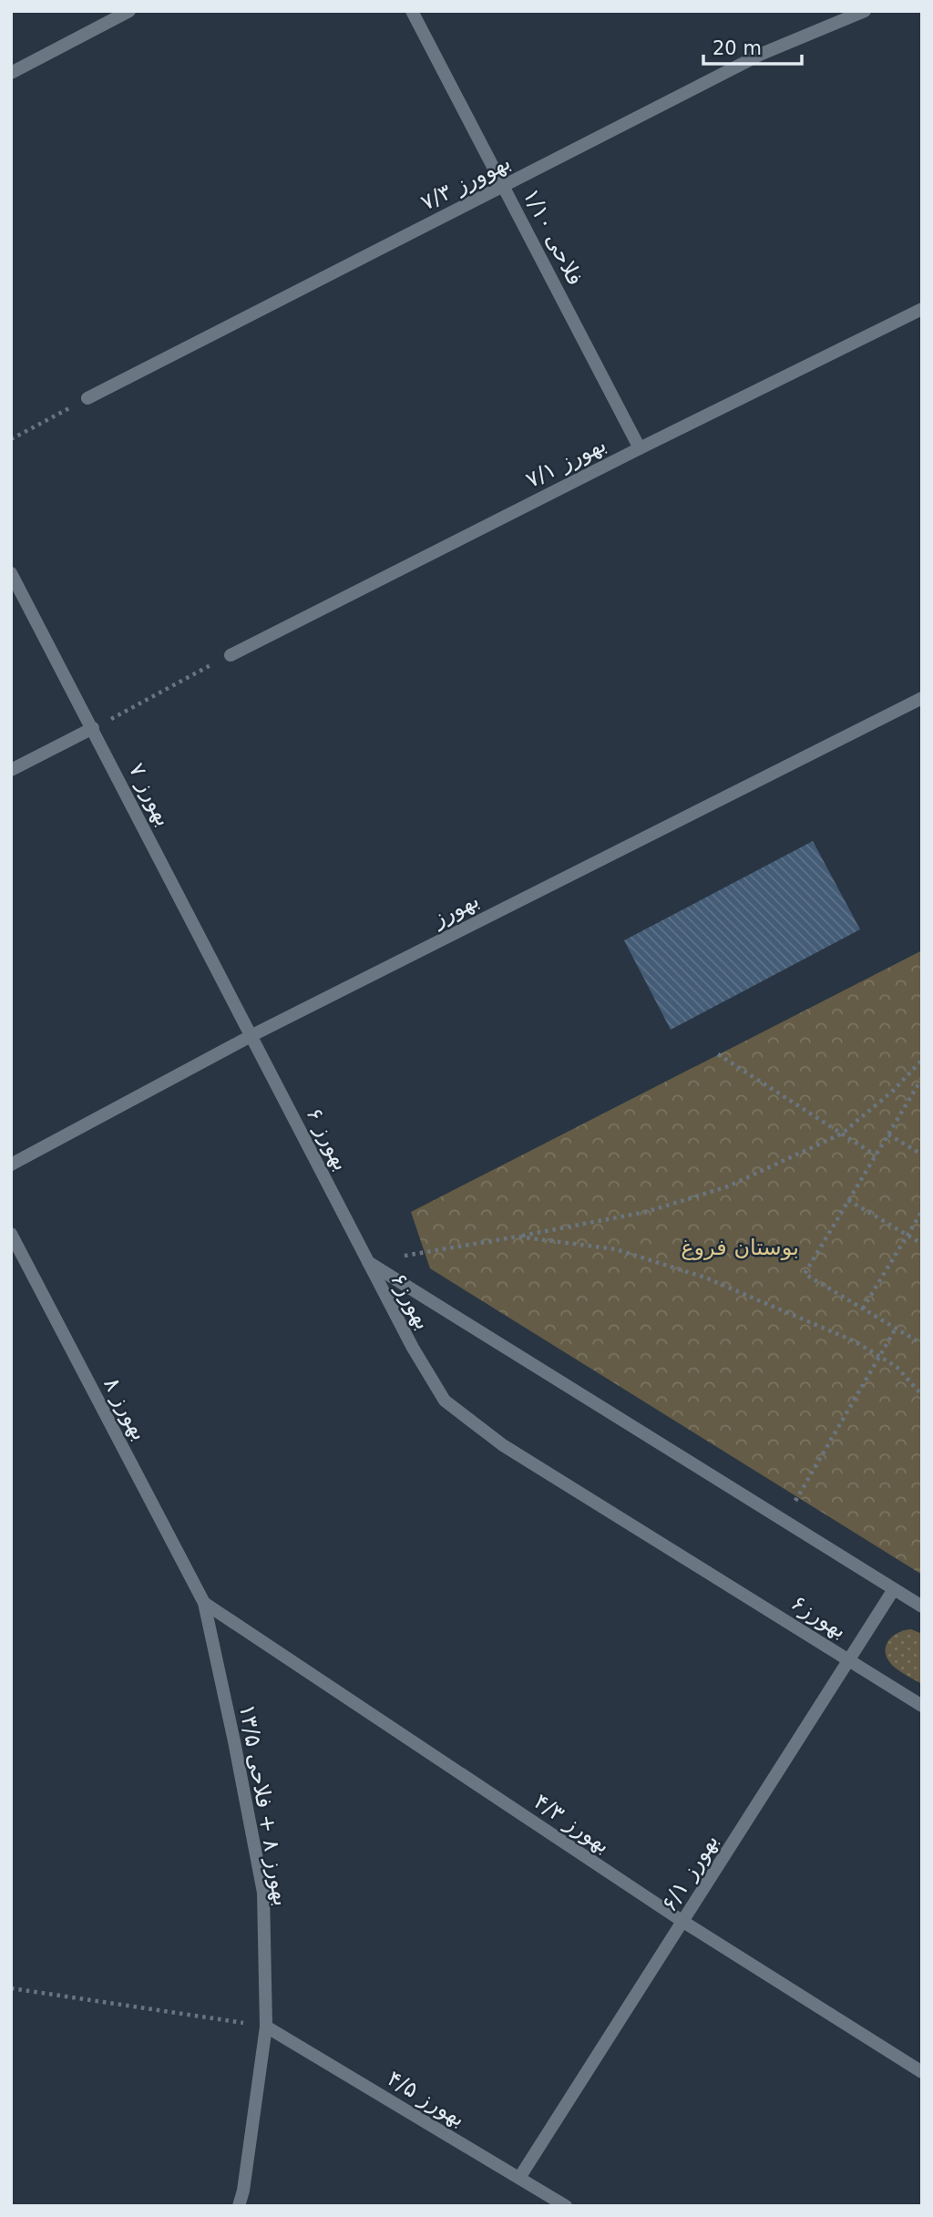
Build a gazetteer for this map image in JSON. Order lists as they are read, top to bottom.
{
  "streets": {
    "street": [
      "بهوورز ۷/۳",
      "فلاحی ۱/۱۰",
      "بهورز ۷/۱",
      "بهورز ۷",
      "بهورز",
      "بهورز ۶",
      "بهورز۶",
      "بهورز ۸",
      "بهورز ۸ + فلاحی ۱۳/۵",
      "بهورز ۴/۳",
      "بهورز ۶/۱",
      "بهورز ۴/۵"
    ]
  },
  "crossings": [
    ["بهوورز ۷/۳", "فلاحی ۱/۱۰"],
    ["فلاحی ۱/۱۰", "بهورز ۷/۱"],
    ["بهورز ۷", "بهورز"],
    ["بهورز ۷", "بهورز ۶"],
    ["بهورز", "بهورز ۶"],
    ["بهورز ۶", "بهورز۶"],
    ["بهورز۶", "بهورز ۶/۱"],
    ["بهورز ۸", "بهورز ۸ + فلاحی ۱۳/۵"],
    ["بهورز ۸", "بهورز ۴/۳"],
    ["بهورز ۸ + فلاحی ۱۳/۵", "بهورز ۴/۳"],
    ["بهورز ۸ + فلاحی ۱۳/۵", "بهورز ۴/۵"],
    ["بهورز ۴/۳", "بهورز ۶/۱"],
    ["بهورز ۶/۱", "بهورز ۴/۵"]
  ],
  "parks": ["بوستان فروغ"],
  "scale_bar": "20 m"
}
